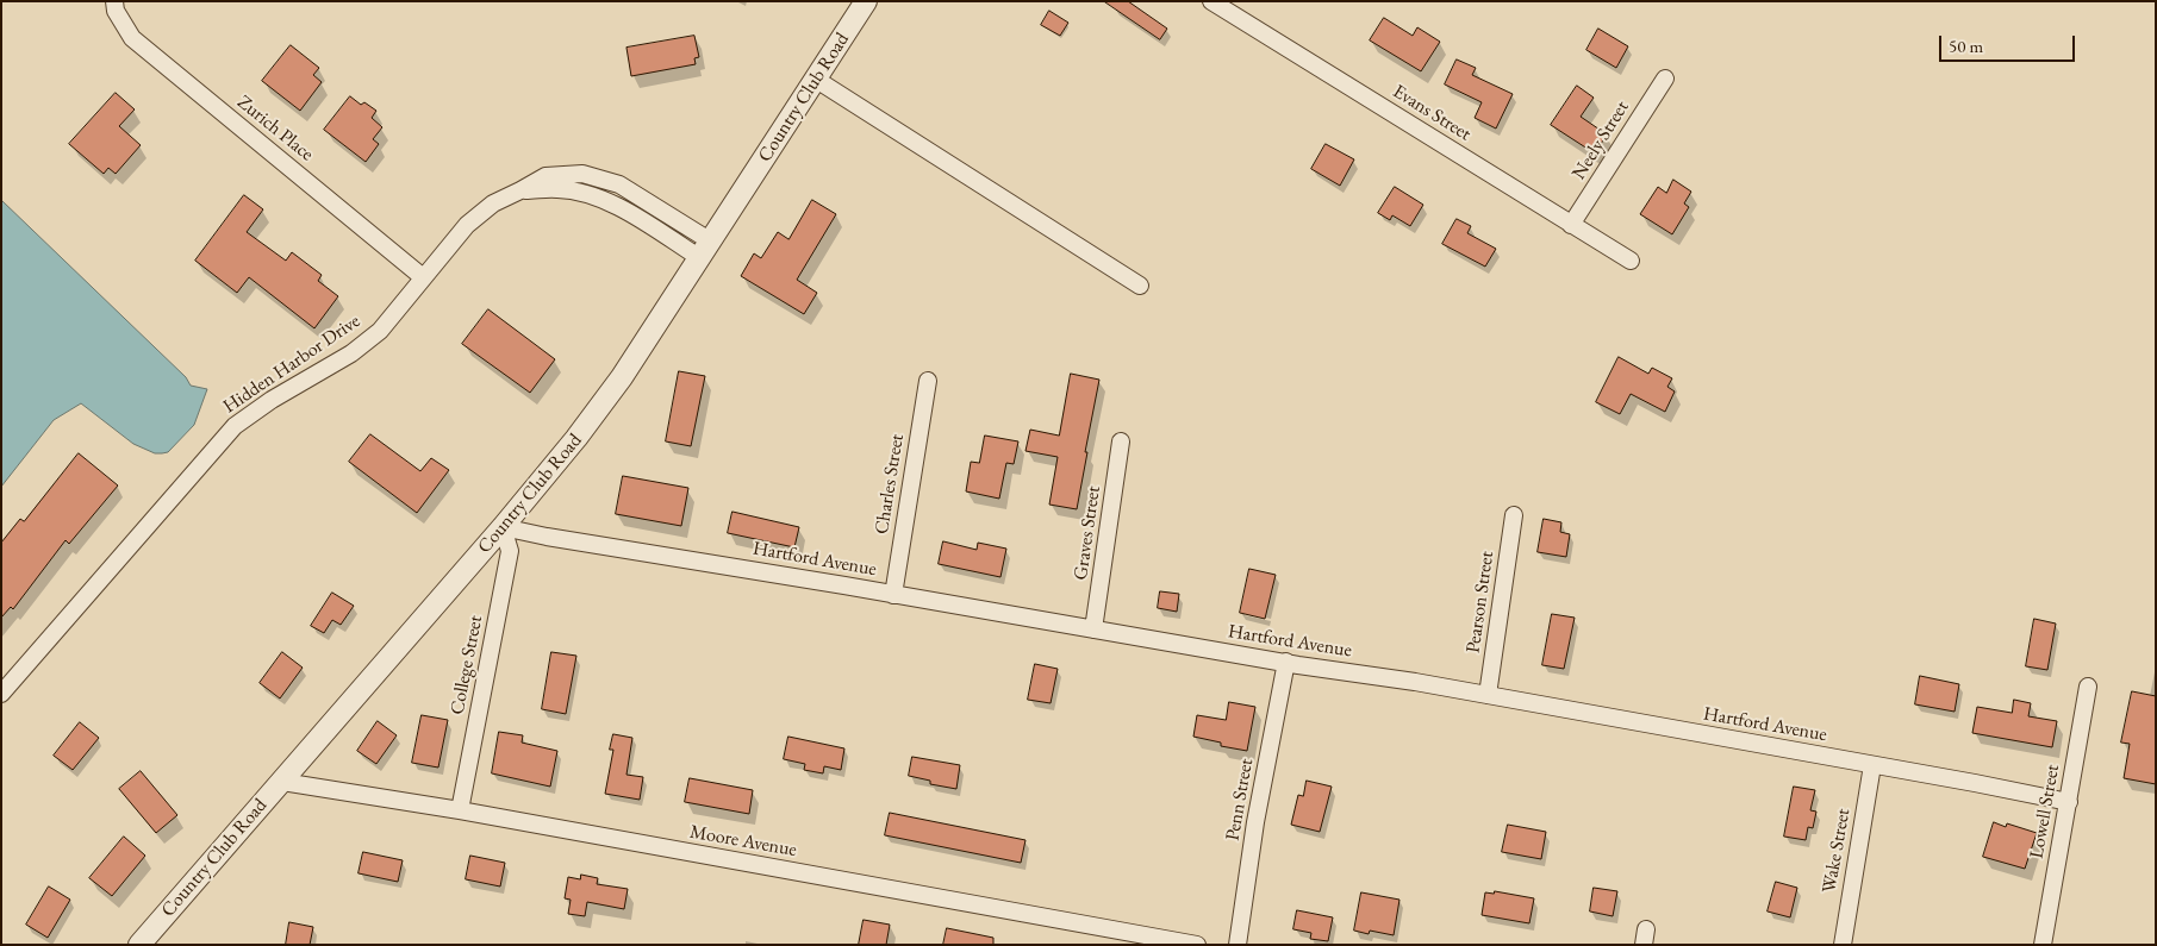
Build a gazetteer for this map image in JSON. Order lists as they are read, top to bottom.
{
  "streets": {
    "street": [
      "Country Club Road",
      "Evans Street",
      "Zurich Place",
      "Neely Street",
      "Hidden Harbor Drive",
      "Charles Street",
      "Graves Street",
      "Hartford Avenue",
      "Pearson Street",
      "College Street",
      "Penn Street",
      "Lowell Street",
      "Moore Avenue",
      "Wake Street"
    ]
  },
  "crossings": [
    ["Country Club Road", "Hidden Harbor Drive"],
    ["Country Club Road", "Hartford Avenue"],
    ["Country Club Road", "College Street"],
    ["Country Club Road", "Moore Avenue"],
    ["Evans Street", "Neely Street"],
    ["Zurich Place", "Hidden Harbor Drive"],
    ["Charles Street", "Hartford Avenue"],
    ["Graves Street", "Hartford Avenue"],
    ["Hartford Avenue", "Pearson Street"],
    ["Hartford Avenue", "College Street"],
    ["Hartford Avenue", "Penn Street"],
    ["Hartford Avenue", "Lowell Street"],
    ["Hartford Avenue", "Wake Street"],
    ["College Street", "Moore Avenue"]
  ],
  "scale_bar": "50 m"
}
